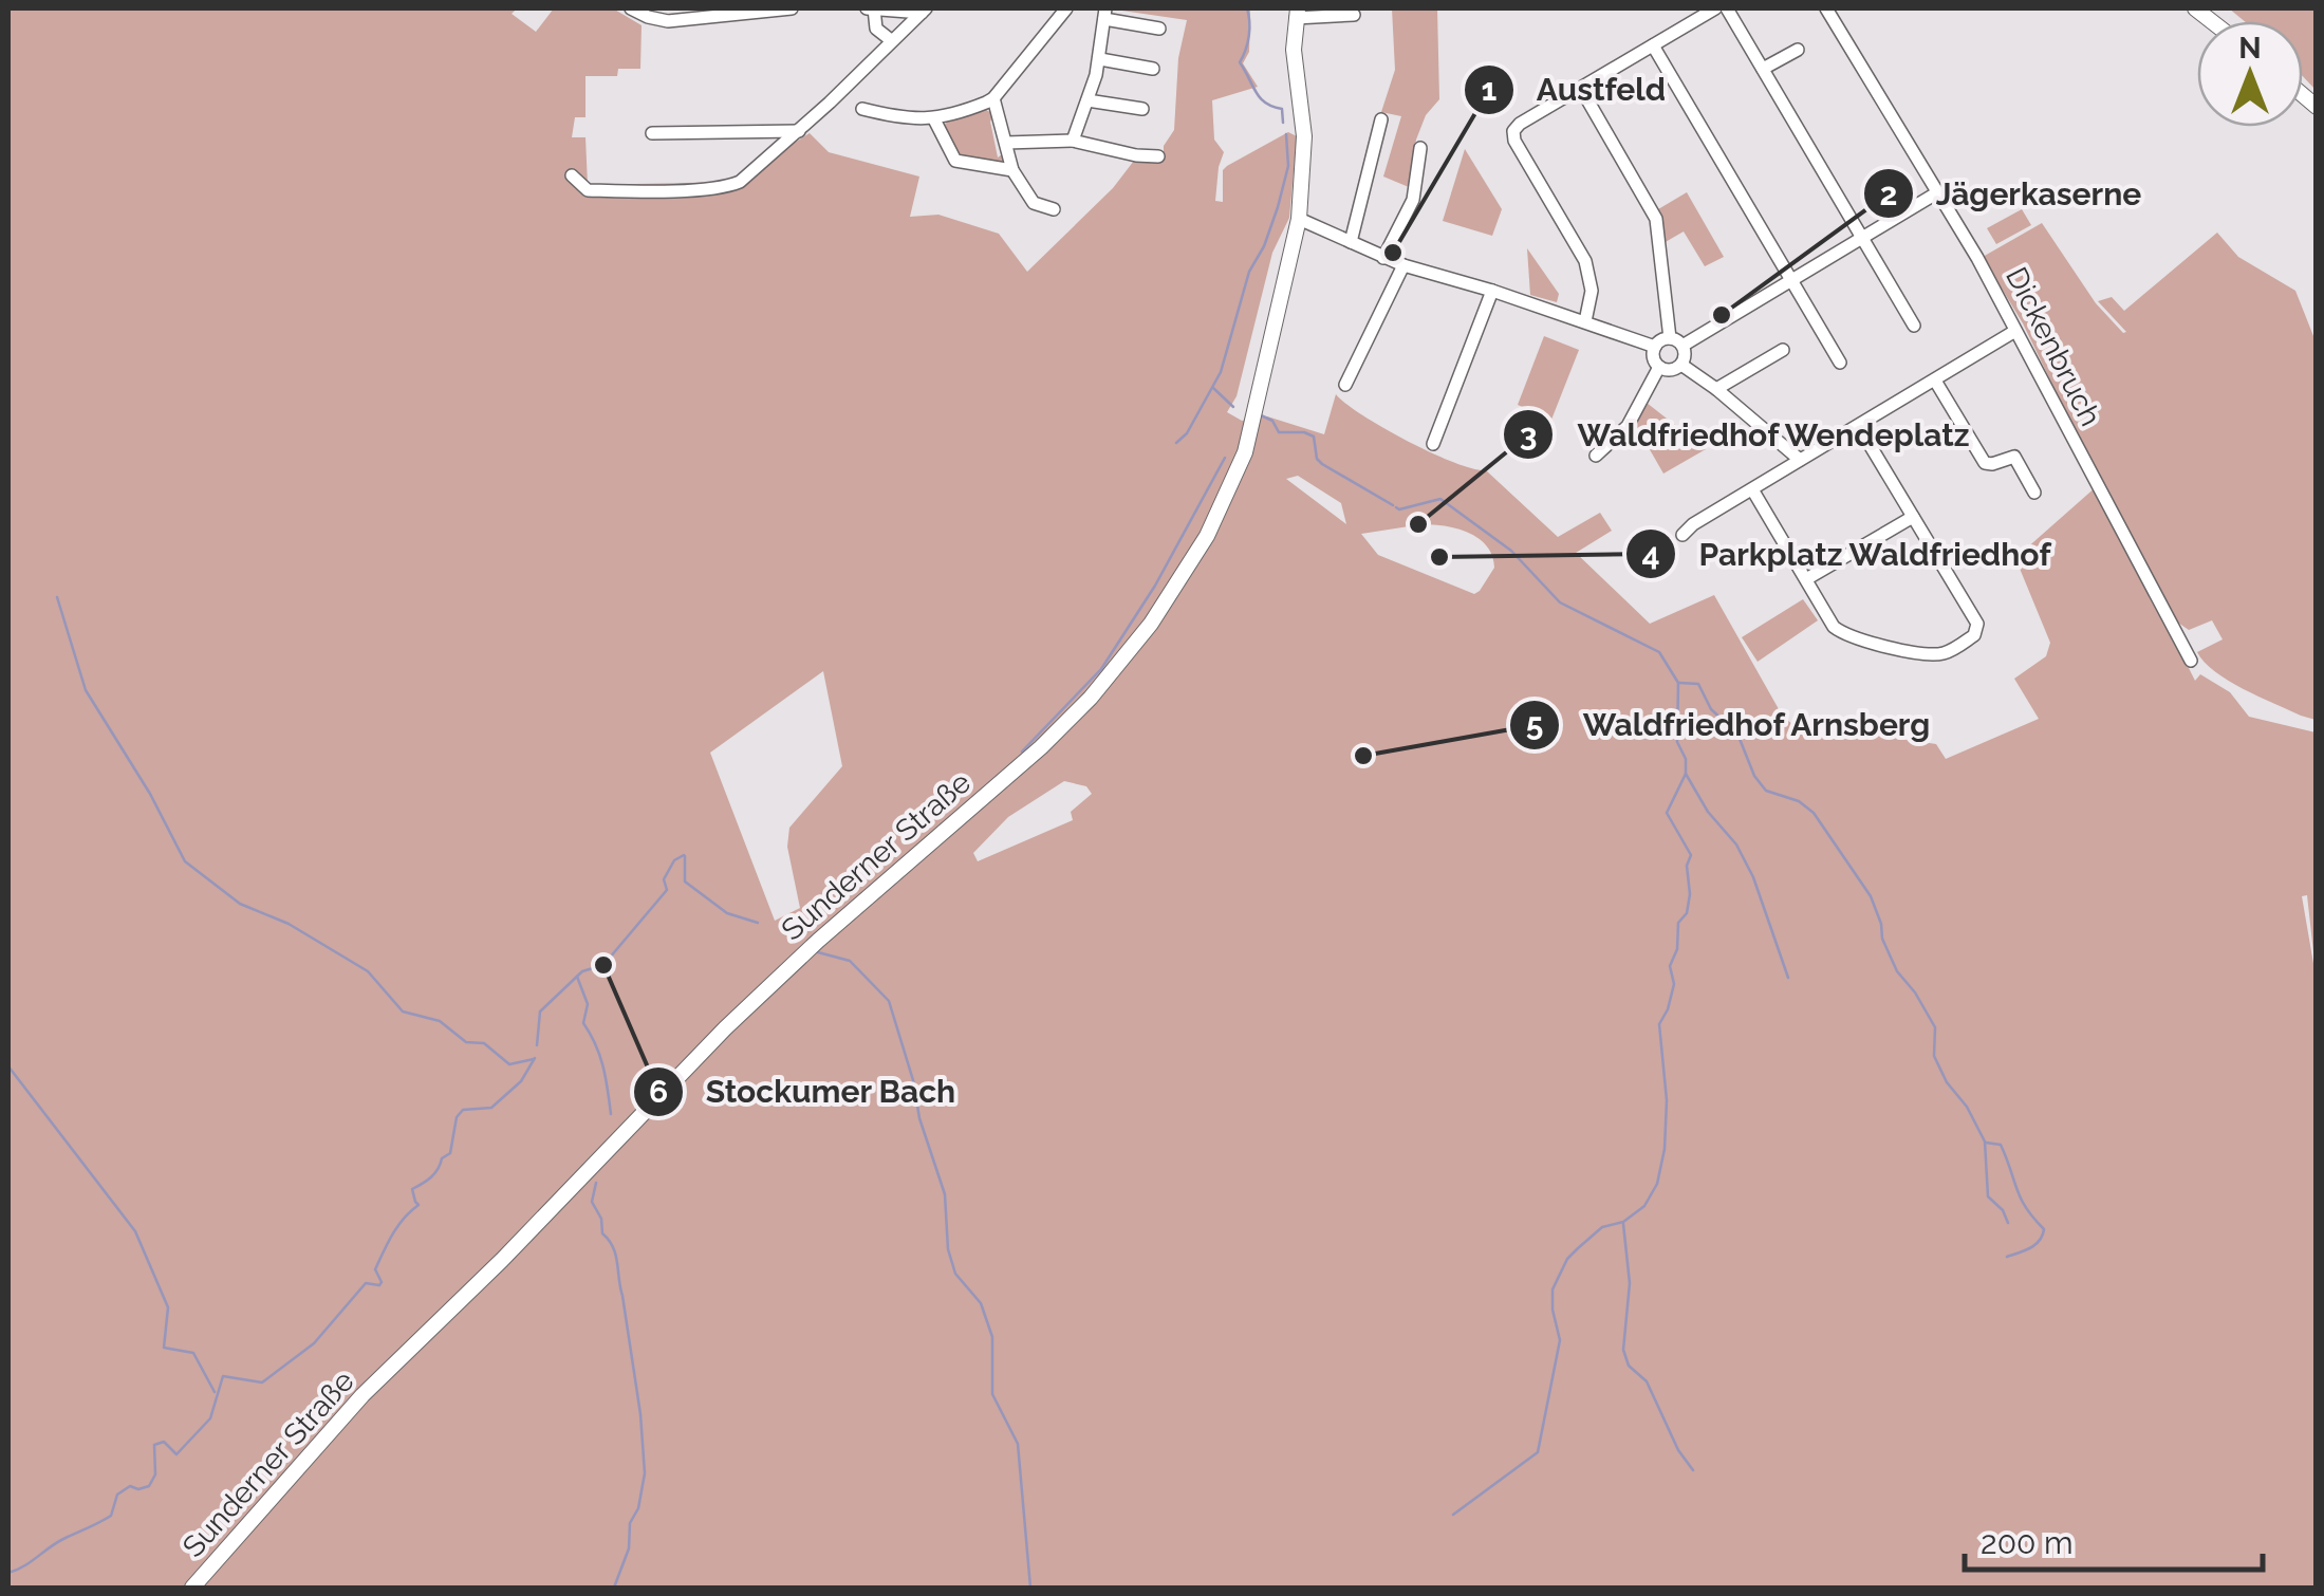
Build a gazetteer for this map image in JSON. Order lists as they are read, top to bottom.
{
  "streets": {
    "main road": ["Sunderner Straße"],
    "street": ["Dickenbruch"]
  },
  "places": [
    "Austfeld",
    "Jägerkaserne",
    "Waldfriedhof Wendeplatz",
    "Parkplatz Waldfriedhof",
    "Waldfriedhof Arnsberg",
    "Stockumer Bach"
  ],
  "scale_bar": "200 m",
  "north": "top"
}
